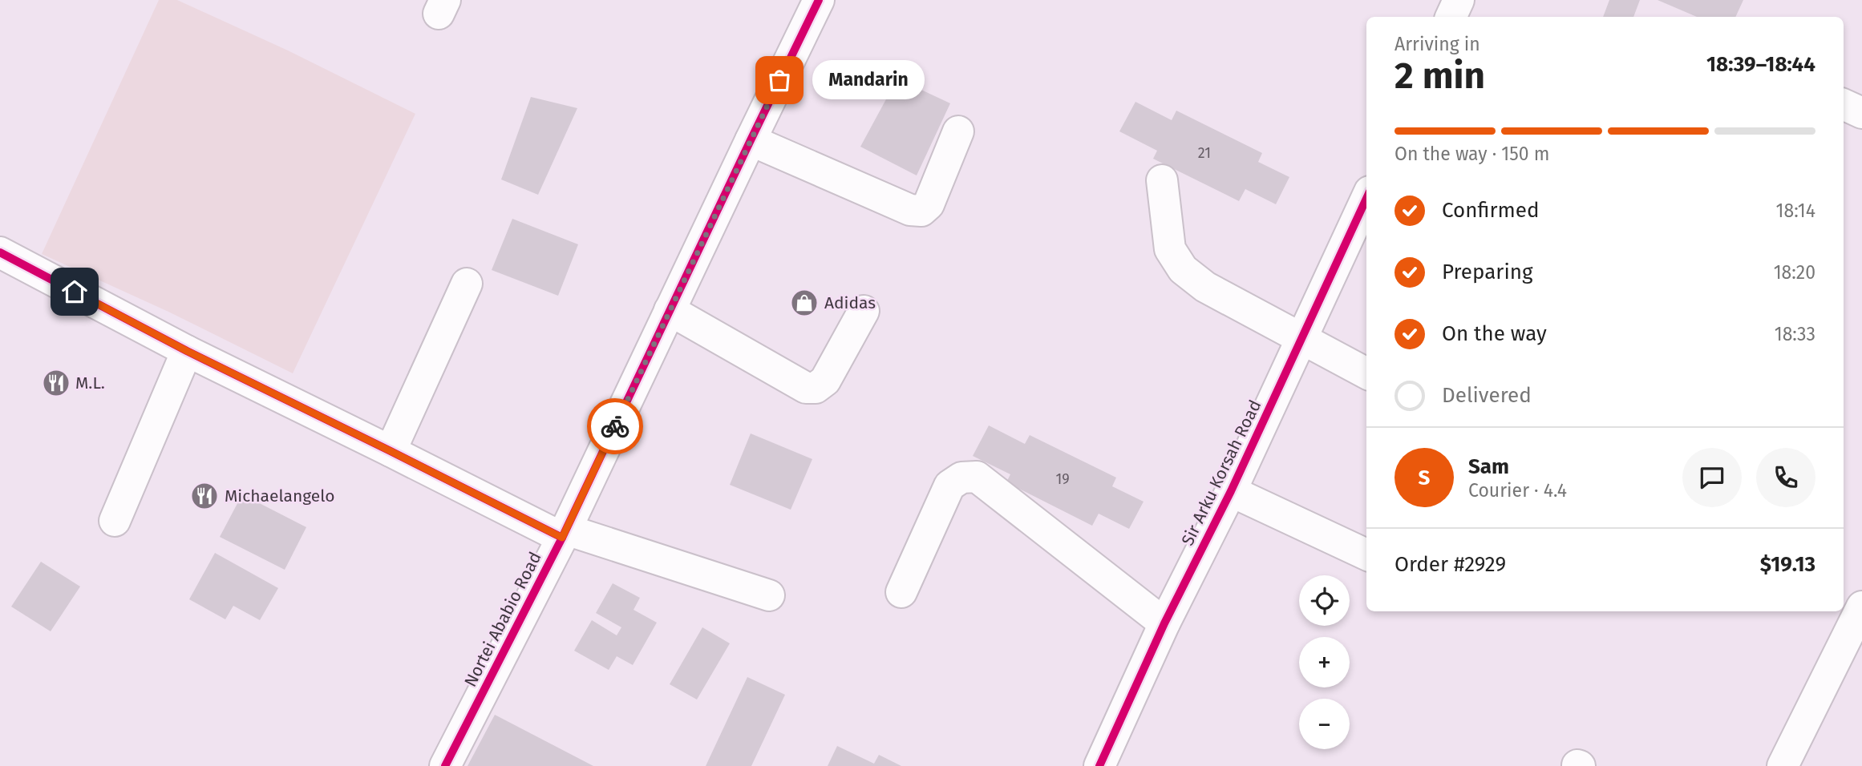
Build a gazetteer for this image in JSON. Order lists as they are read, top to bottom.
{
  "streets": {
    "street": ["Sir Arku Korsah Road", "Nortei Ababio Road"]
  },
  "places": {
    "other": ["Mandarin"],
    "shop": ["Adidas"],
    "restaurant": ["M.L.", "Michaelangelo"]
  },
  "house_numbers": ["21", "19"],
  "page": {
    "heading": ["2 min", "Arriving in", "18:39–18:44"],
    "panel": [
      "Sam",
      "Courier · 4.4",
      "Order #2929",
      "$19.13"
    ],
    "bubble": "Mandarin",
    "bar": "On the way · 150 m",
    "list": [
      ["Confirmed", "18:14"],
      ["Preparing", "18:20"],
      ["On the way", "18:33"],
      "Delivered"
    ],
    "round": "S",
    "map_buttons": ["+", "−"]
  }
}
